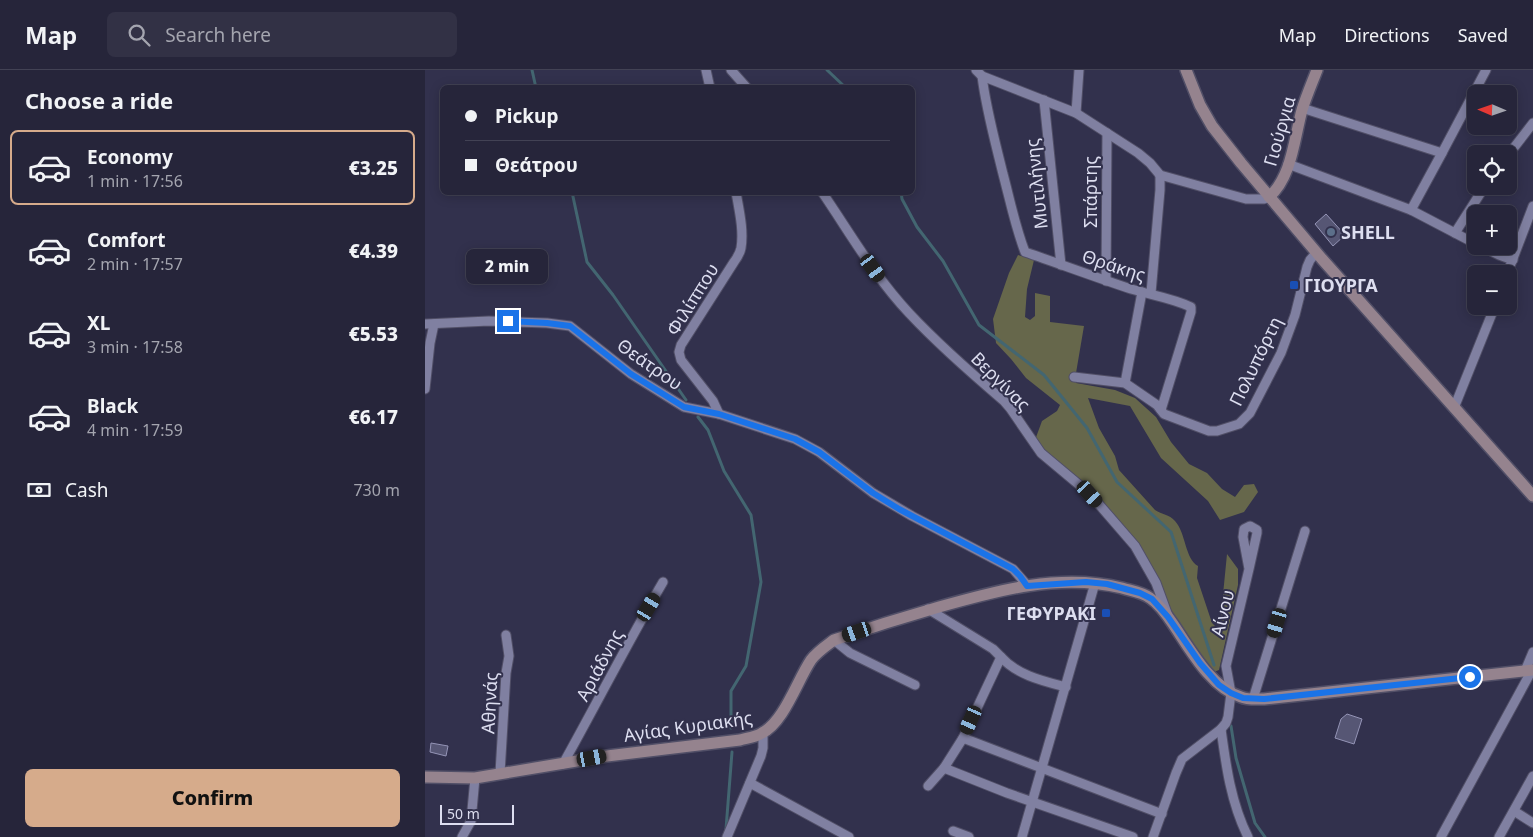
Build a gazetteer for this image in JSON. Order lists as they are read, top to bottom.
{
  "streets": {
    "street": [
      "Γιούργια",
      "Μυτιλήνης",
      "Σπάρτης",
      "Θράκης",
      "Φιλίππου",
      "Πολυπόρτη",
      "Θεάτρου",
      "Βεργίνας",
      "Αίνου",
      "Αριάδνης",
      "Αθηνάς",
      "Αγίας Κυριακής"
    ]
  },
  "crossings": [
    ["Μυτιλήνης", "Θράκης"],
    ["Σπάρτης", "Θράκης"],
    ["Θράκης", "Πολυπόρτη"],
    ["Φιλίππου", "Θεάτρου"],
    ["Θεάτρου", "Αγίας Κυριακής"],
    ["Βεργίνας", "Αγίας Κυριακής"],
    ["Αίνου", "Αγίας Κυριακής"],
    ["Αριάδνης", "Αγίας Κυριακής"],
    ["Αθηνάς", "Αγίας Κυριακής"]
  ],
  "places": {
    "other": ["SHELL"],
    "transit": ["ΓΙΟΥΡΓΑ", "ΓΕΦΥΡΑΚΙ"]
  },
  "scale_bar": "50 m",
  "north": "left",
  "page": {
    "header": "Map",
    "search": "Search here",
    "nav": ["Map", "Directions", "Saved"],
    "heading": "Choose a ride",
    "map_buttons": ["+", "−"],
    "banner": ["Pickup", "Θεάτρου"],
    "list": [
      {
        "name": "Economy",
        "note": "1 min · 17:56",
        "value": "€3.25"
      },
      {
        "name": "Comfort",
        "note": "2 min · 17:57",
        "value": "€4.39"
      },
      {
        "name": "XL",
        "note": "3 min · 17:58",
        "value": "€5.53"
      },
      {
        "name": "Black",
        "note": "4 min · 17:59",
        "value": "€6.17"
      }
    ],
    "bubble": "2 min",
    "pay": ["Cash", "730 m"],
    "buttons": "Confirm",
    "scale": "50 m"
  }
}
